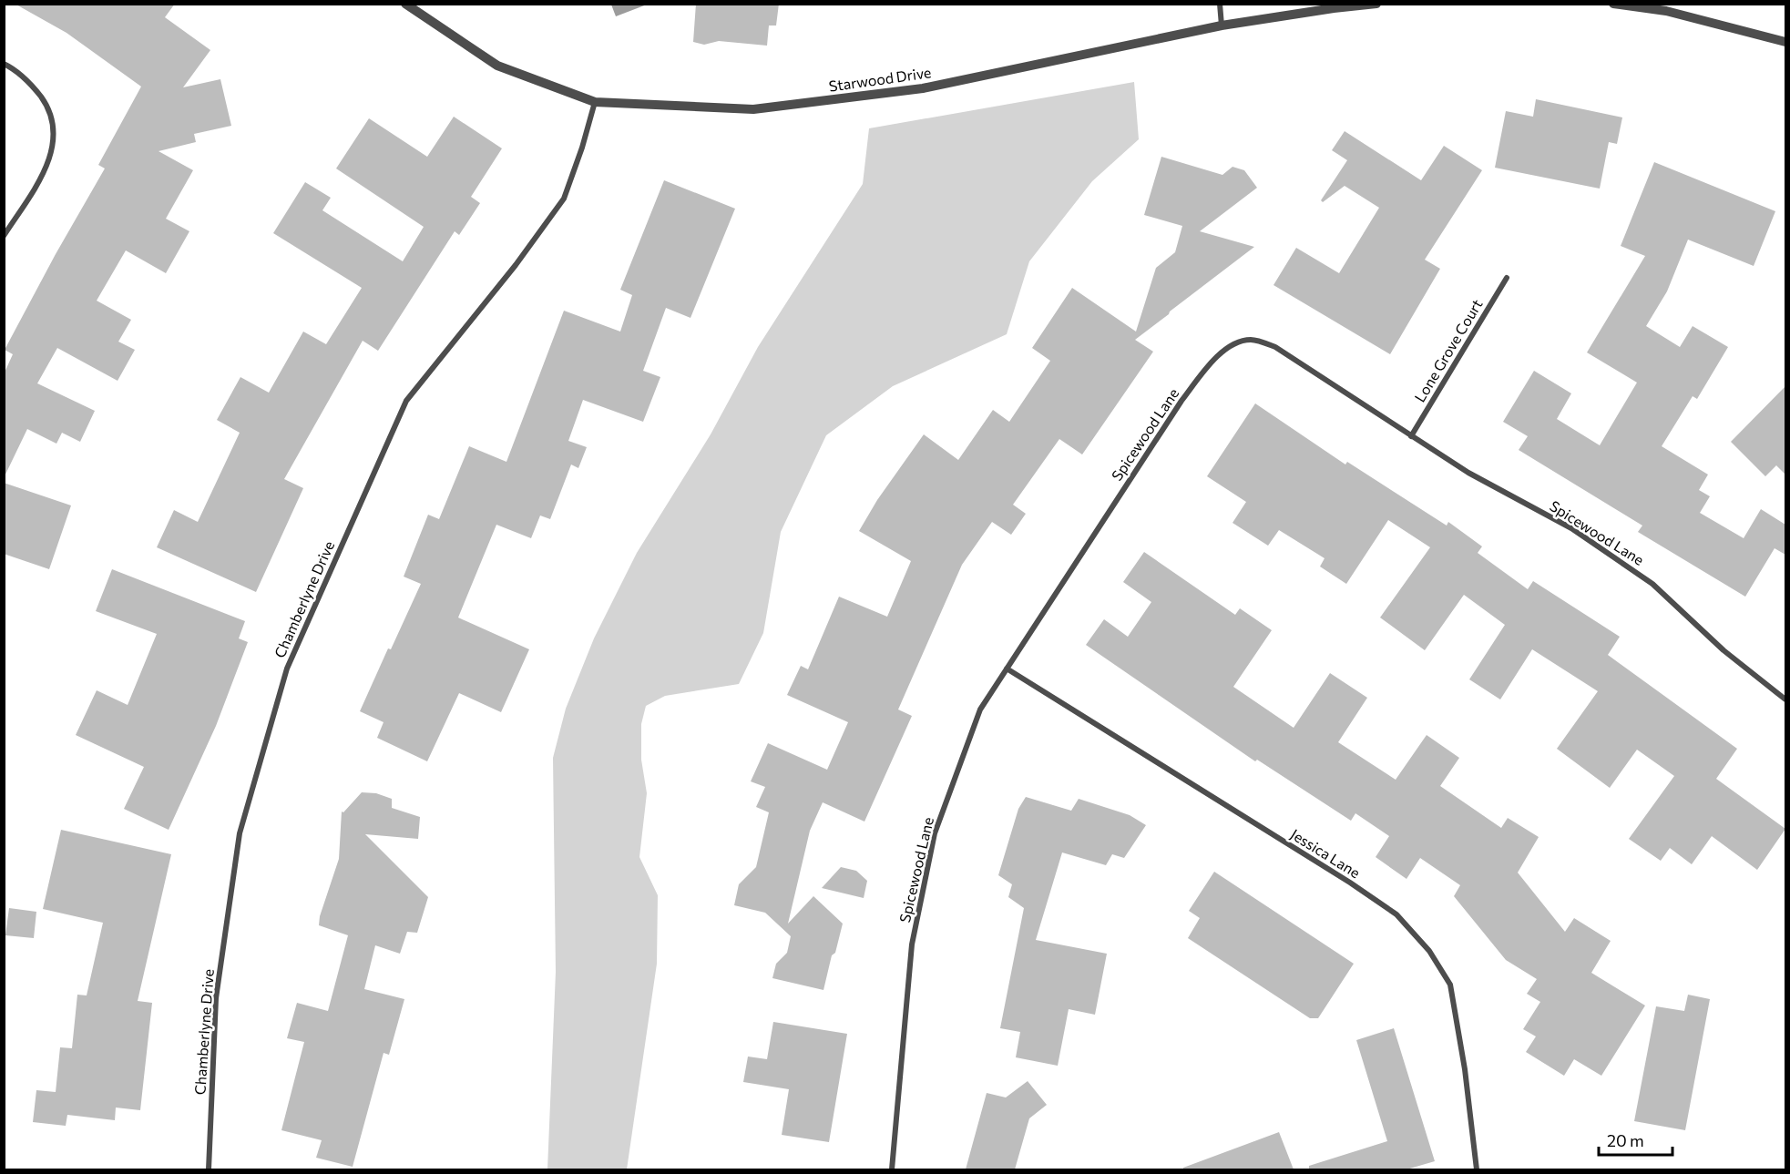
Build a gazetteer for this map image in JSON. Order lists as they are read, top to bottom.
{
  "streets": {
    "street": [
      "Starwood Drive",
      "Lone Grove Court",
      "Spicewood Lane",
      "Chamberlyne Drive",
      "Jessica Lane"
    ]
  },
  "crossings": [
    ["Starwood Drive", "Chamberlyne Drive"],
    ["Lone Grove Court", "Spicewood Lane"],
    ["Spicewood Lane", "Jessica Lane"]
  ],
  "scale_bar": "20 m"
}
